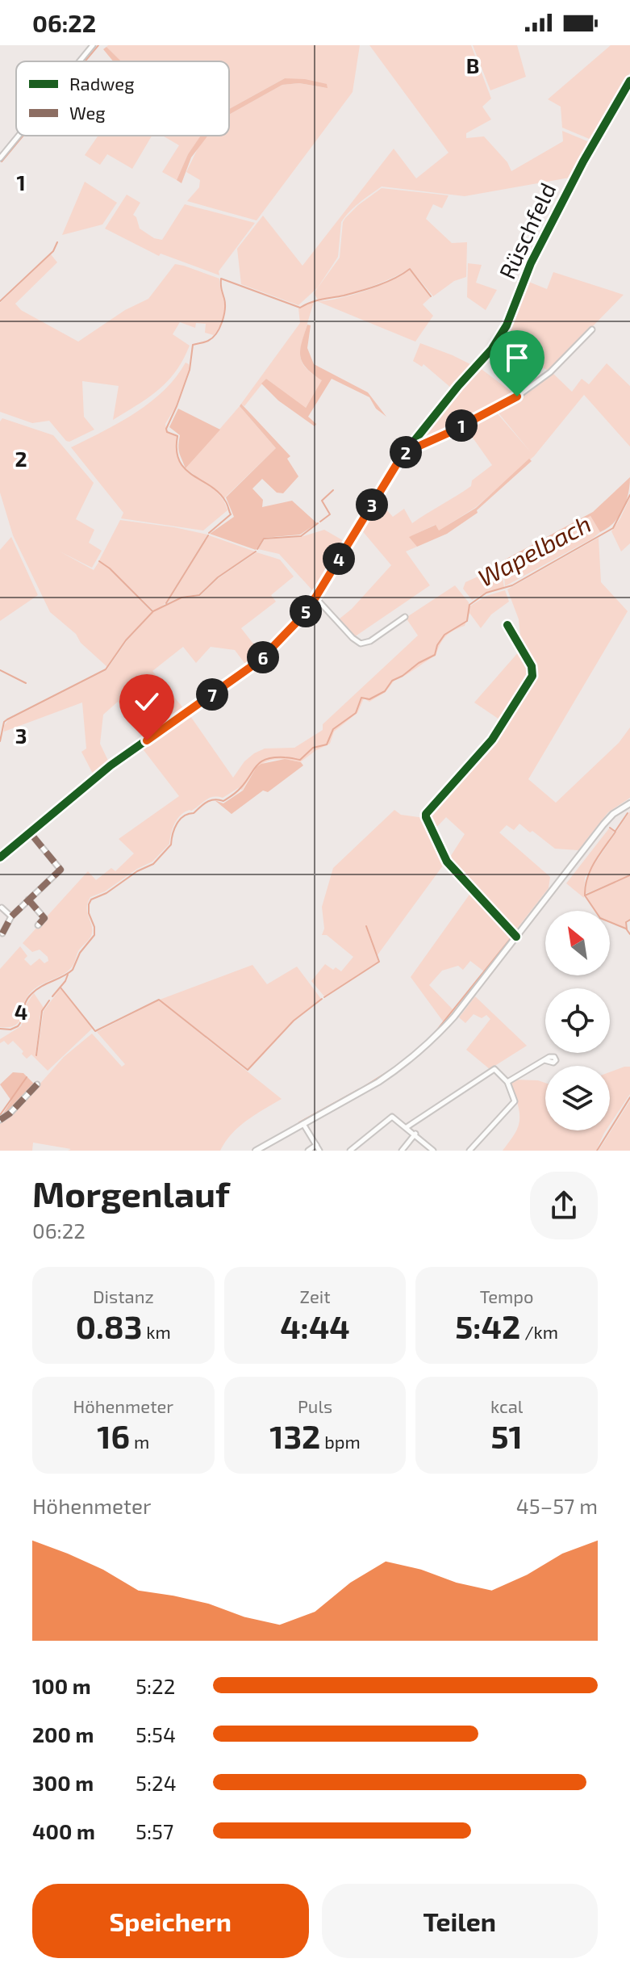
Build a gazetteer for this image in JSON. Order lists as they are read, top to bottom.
{
  "streets": {
    "street": ["Rüschfeld"]
  },
  "water": ["Wapelbach"],
  "legend": ["Radweg", "Weg"],
  "north": "top left",
  "page": {
    "status": "06:22",
    "pins": [
      "1",
      "2",
      "3",
      "4",
      "5",
      "6",
      "7"
    ],
    "heading": ["Morgenlauf", "06:22"],
    "stats": [
      ["Distanz", "0.83 km"],
      ["Zeit", "4:44"],
      ["Tempo", "5:42 /km"],
      ["Höhenmeter", "16 m"],
      ["Puls", "132 bpm"],
      ["kcal", "51"]
    ],
    "chart": ["Höhenmeter", "45–57 m"],
    "list": [
      {
        "name": "100 m",
        "note": "5:22"
      },
      {
        "name": "200 m",
        "note": "5:54"
      },
      {
        "name": "300 m",
        "note": "5:24"
      },
      {
        "name": "400 m",
        "note": "5:57"
      }
    ],
    "buttons": ["Speichern", "Teilen"]
  },
  "grid": {
    "columns": ["B"],
    "rows": [
      "1",
      "2",
      "3",
      "4"
    ]
  }
}
